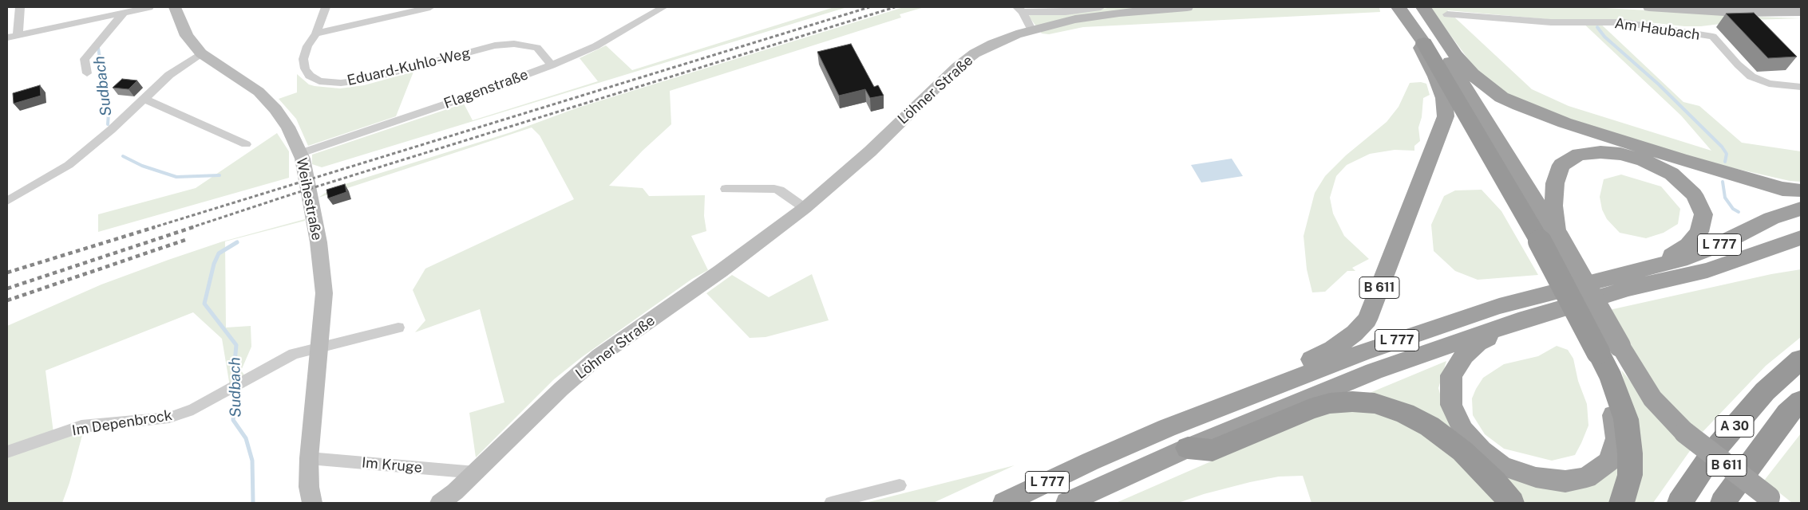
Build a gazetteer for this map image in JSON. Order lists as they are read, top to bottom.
{
  "streets": {
    "highway": ["L 777", "B 611", "A 30"],
    "main road": ["Löhner Straße", "Weihestraße"],
    "street": [
      "Am Haubach",
      "Eduard-Kuhlo-Weg",
      "Flagenstraße",
      "Im Depenbrock",
      "Im Kruge"
    ]
  },
  "crossings": [
    ["Eduard-Kuhlo-Weg", "Flagenstraße"],
    ["Flagenstraße", "Weihestraße"],
    ["Löhner Straße", "Im Kruge"],
    ["Weihestraße", "Im Depenbrock"],
    ["Weihestraße", "Im Kruge"],
    ["L 777", "B 611"]
  ],
  "water": ["Sudbach"]
}
